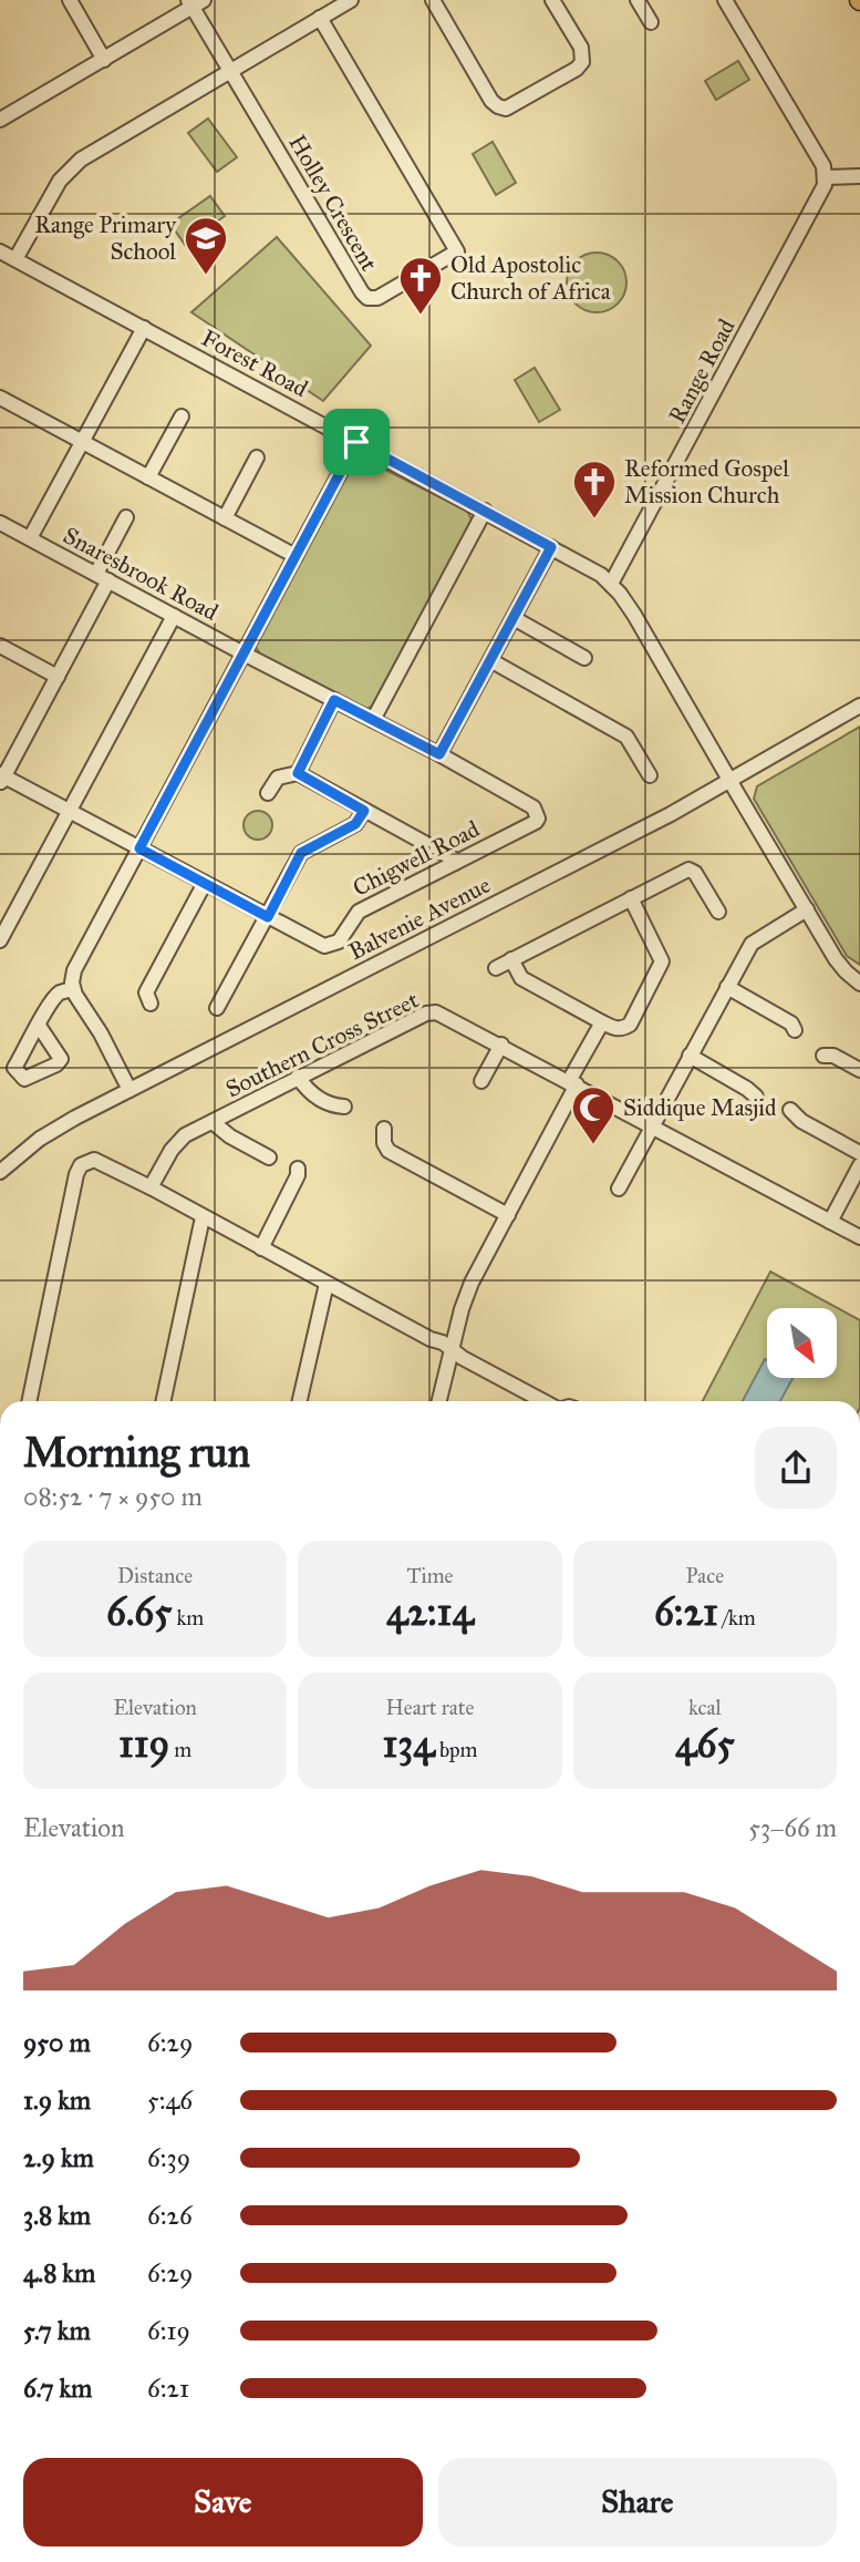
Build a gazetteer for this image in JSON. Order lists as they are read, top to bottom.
{
  "streets": {
    "street": [
      "Holley Crescent",
      "Forest Road",
      "Range Road",
      "Snaresbrook Road",
      "Chigwell Road",
      "Balvenie Avenue",
      "Southern Cross Street"
    ]
  },
  "crossings": [
    ["Forest Road", "Range Road"],
    ["Forest Road", "Balvenie Avenue"],
    ["Snaresbrook Road", "Chigwell Road"]
  ],
  "places": {
    "school or university": ["Range Primary School"],
    "church": ["Old Apostolic Church of Africa", "Reformed Gospel Mission Church"],
    "mosque": ["Siddique Masjid"]
  },
  "north": "bottom right",
  "page": {
    "heading": ["Morning run", "08:52 · 7 × 950 m"],
    "stats": [
      ["Distance", "6.65 km"],
      ["Time", "42:14"],
      ["Pace", "6:21 /km"],
      ["Elevation", "119 m"],
      ["Heart rate", "134 bpm"],
      ["kcal", "465"]
    ],
    "chart": ["Elevation", "53–66 m"],
    "list": [
      {
        "name": "950 m",
        "note": "6:29"
      },
      {
        "name": "1.9 km",
        "note": "5:46"
      },
      {
        "name": "2.9 km",
        "note": "6:39"
      },
      {
        "name": "3.8 km",
        "note": "6:26"
      },
      {
        "name": "4.8 km",
        "note": "6:29"
      },
      {
        "name": "5.7 km",
        "note": "6:19"
      },
      {
        "name": "6.7 km",
        "note": "6:21"
      }
    ],
    "buttons": ["Save", "Share"]
  }
}
